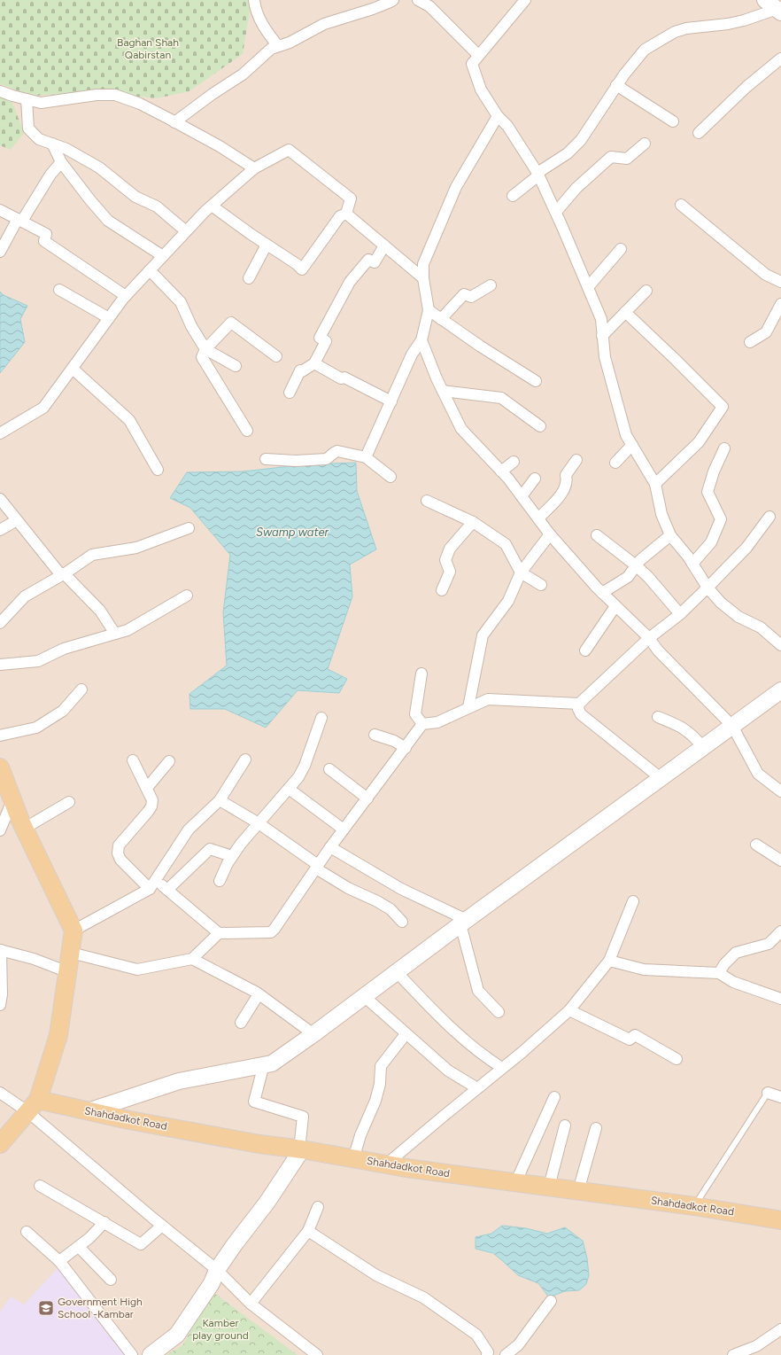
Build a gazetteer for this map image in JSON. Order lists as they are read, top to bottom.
{
  "streets": {
    "main road": ["Shahdadkot Road"]
  },
  "water": ["Swamp water"],
  "parks": ["Baghan Shah Qabirstan", "Kamber play ground"],
  "places": {
    "school or university": ["Government High School -Kambar"]
  }
}
